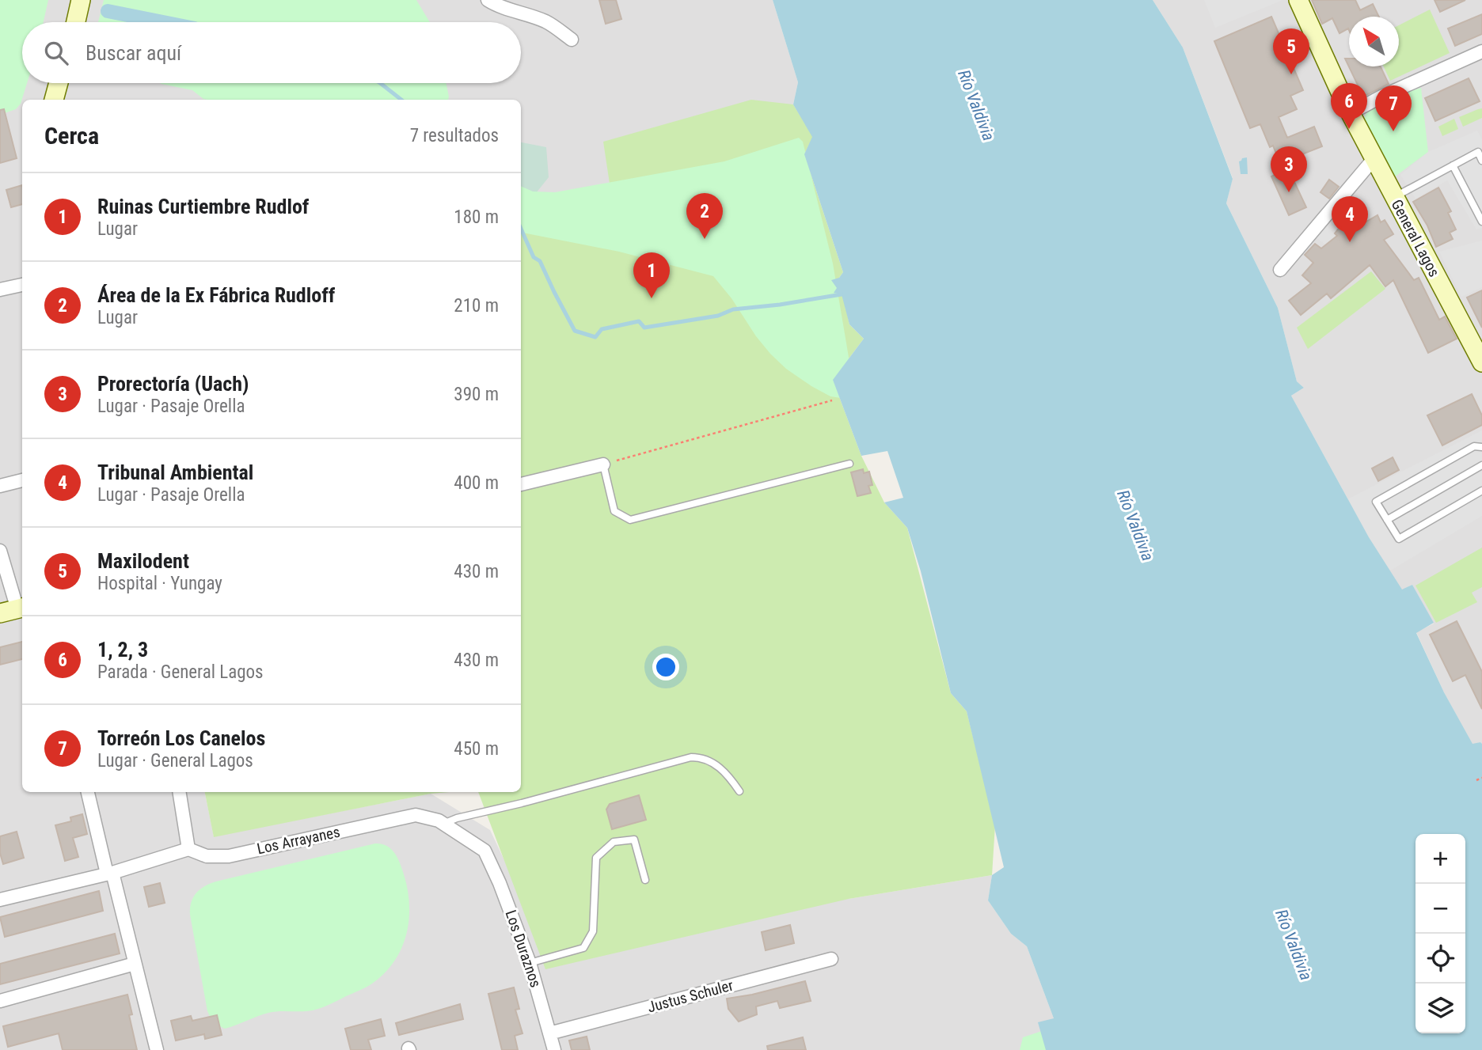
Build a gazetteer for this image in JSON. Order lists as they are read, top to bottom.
{
  "streets": {
    "main road": ["General Lagos"],
    "street": ["Los Arrayanes", "Los Duraznos", "Justus Schuler"]
  },
  "crossings": [
    ["Los Arrayanes", "Los Duraznos"],
    ["Los Duraznos", "Justus Schuler"]
  ],
  "water": ["Río Valdivia"],
  "north": "top left",
  "page": {
    "search": "Buscar aquí",
    "pins": [
      "5",
      "6",
      "7",
      "3",
      "2",
      "4",
      "1"
    ],
    "heading": ["Cerca", "7 resultados"],
    "list": [
      {
        "mark": "1",
        "name": "Ruinas Curtiembre Rudlof",
        "note": "Lugar",
        "value": "180 m"
      },
      {
        "mark": "2",
        "name": "Área de la Ex Fábrica Rudloff",
        "note": "Lugar",
        "value": "210 m"
      },
      {
        "mark": "3",
        "name": "Prorectoría (Uach)",
        "note": "Lugar · Pasaje Orella",
        "value": "390 m"
      },
      {
        "mark": "4",
        "name": "Tribunal Ambiental",
        "note": "Lugar · Pasaje Orella",
        "value": "400 m"
      },
      {
        "mark": "5",
        "name": "Maxilodent",
        "note": "Hospital · Yungay",
        "value": "430 m"
      },
      {
        "mark": "6",
        "name": "1, 2, 3",
        "note": "Parada · General Lagos",
        "value": "430 m"
      },
      {
        "mark": "7",
        "name": "Torreón Los Canelos",
        "note": "Lugar · General Lagos",
        "value": "450 m"
      }
    ],
    "map_buttons": ["+", "−"]
  }
}
